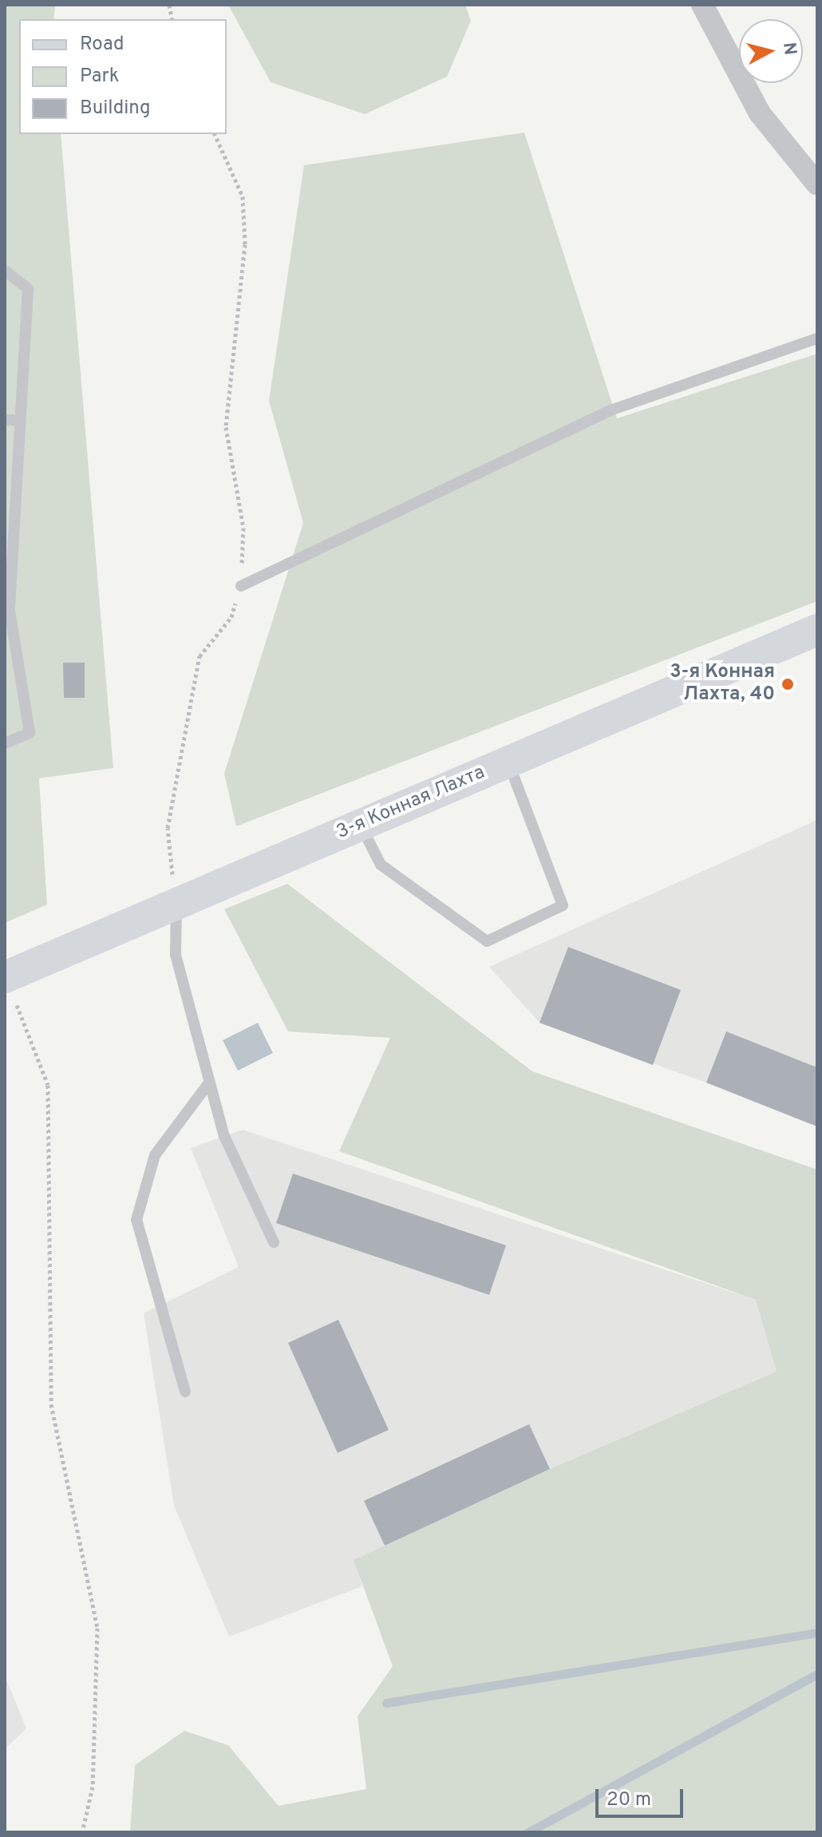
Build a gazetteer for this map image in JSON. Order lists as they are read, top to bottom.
{
  "streets": {
    "main road": ["3-я Конная Лахта"]
  },
  "places": ["3-я Конная Лахта, 40"],
  "legend": ["Road", "Park", "Building"],
  "scale_bar": "20 m",
  "north": "right"
}
